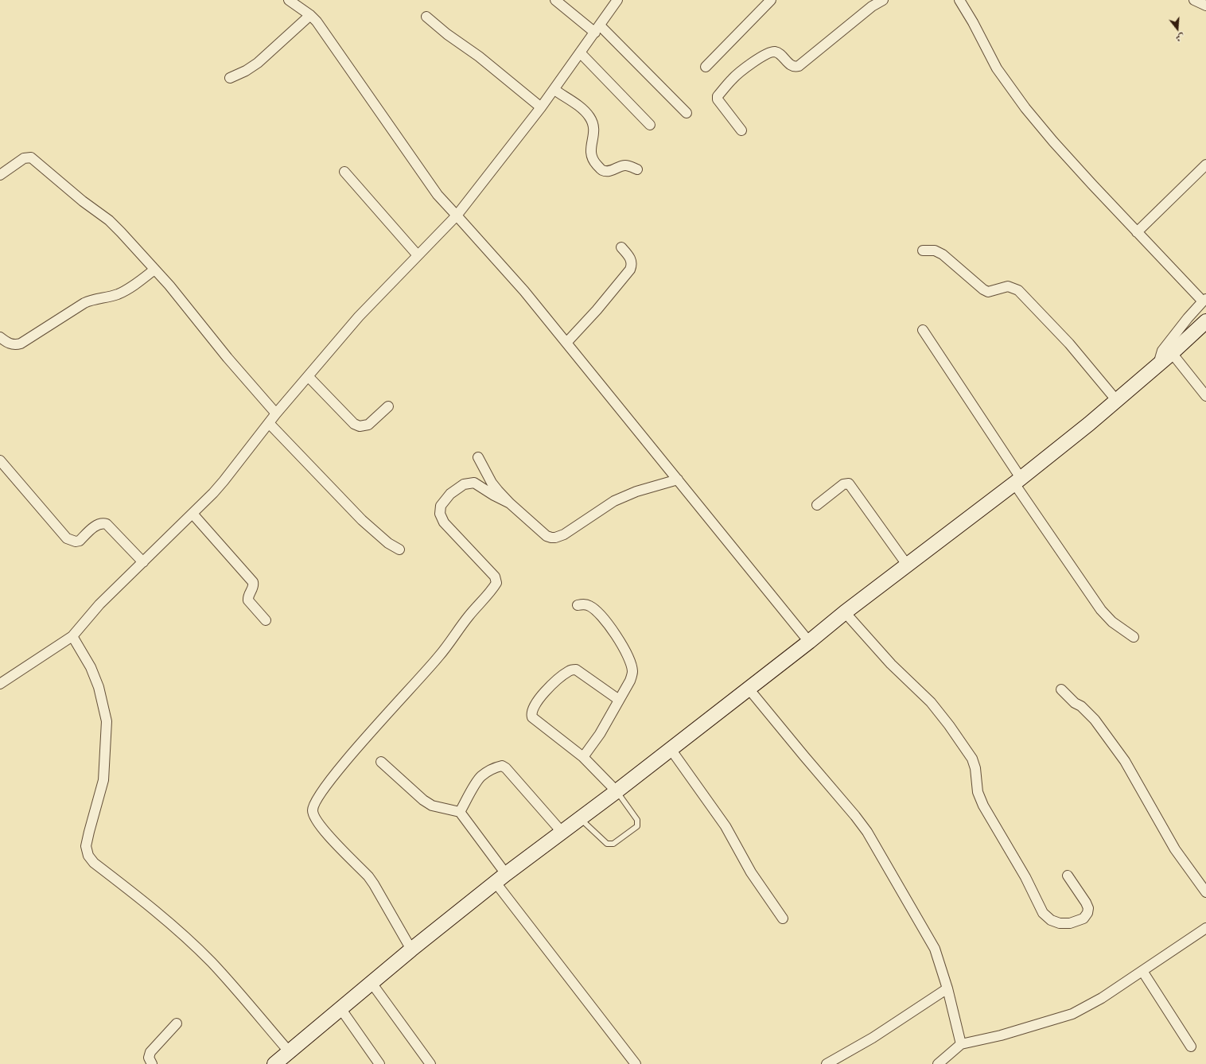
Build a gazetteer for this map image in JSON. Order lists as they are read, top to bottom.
{
  "north": "bottom"
}
